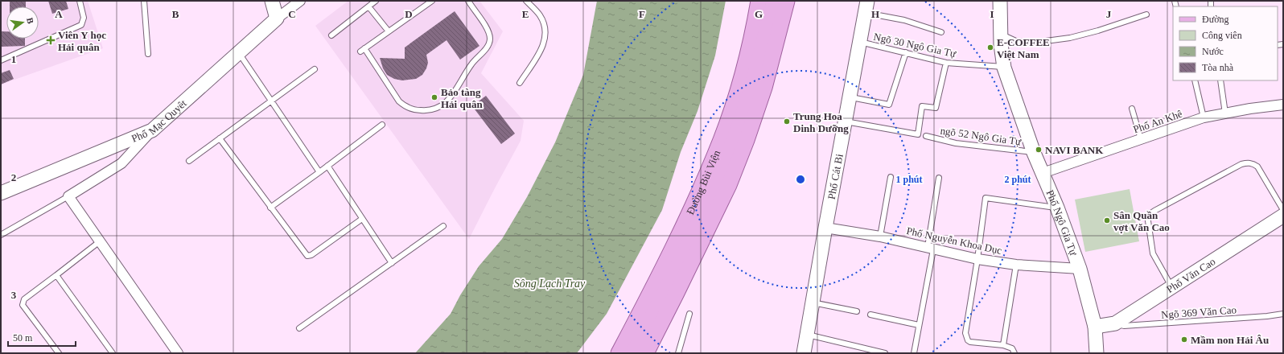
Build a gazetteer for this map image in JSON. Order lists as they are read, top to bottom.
{
  "streets": {
    "main road": ["Đường Bùi Viện"],
    "street": [
      "Phố Mạc Quyêt",
      "Phố An Khê",
      "Phố Cát Bi",
      "Phố Ngô Gia Tự",
      "Phố Nguyễn Khoa Dục",
      "Phố Văn Cao"
    ],
    "lane": ["Ngõ 30 Ngô Gia Tự", "ngõ 52 Ngô Gia Tự", "Ngõ 369 Văn Cao"]
  },
  "crossings": [
    ["Ngõ 30 Ngô Gia Tự", "Phố Cát Bi"],
    ["Ngõ 30 Ngô Gia Tự", "Phố Ngô Gia Tự"],
    ["Phố An Khê", "Phố Ngô Gia Tự"],
    ["ngõ 52 Ngô Gia Tự", "Phố Ngô Gia Tự"],
    ["Phố Cát Bi", "Phố Nguyễn Khoa Dục"],
    ["Phố Ngô Gia Tự", "Phố Nguyễn Khoa Dục"],
    ["Phố Ngô Gia Tự", "Phố Văn Cao"],
    ["Phố Văn Cao", "Ngõ 369 Văn Cao"]
  ],
  "water": ["Sông Lạch Tray"],
  "places": {
    "health": ["Viên Y học Hải quân"],
    "other": [
      "E-COFFEE Việt Nam",
      "Bảo tàng Hải quân",
      "Trung Hoa Dinh Dưỡng",
      "NAVI BANK",
      "Sân Quần vợt Văn Cao",
      "Mầm non Hải Âu"
    ]
  },
  "legend": [
    "Đường",
    "Công viên",
    "Nước",
    "Tòa nhà"
  ],
  "scale_bar": "50 m",
  "north": "right",
  "grid": {
    "columns": [
      "A",
      "B",
      "C",
      "D",
      "E",
      "F",
      "G",
      "H",
      "I",
      "J"
    ],
    "rows": ["1", "2", "3"]
  },
  "rings": ["1 phút", "2 phút"]
}
